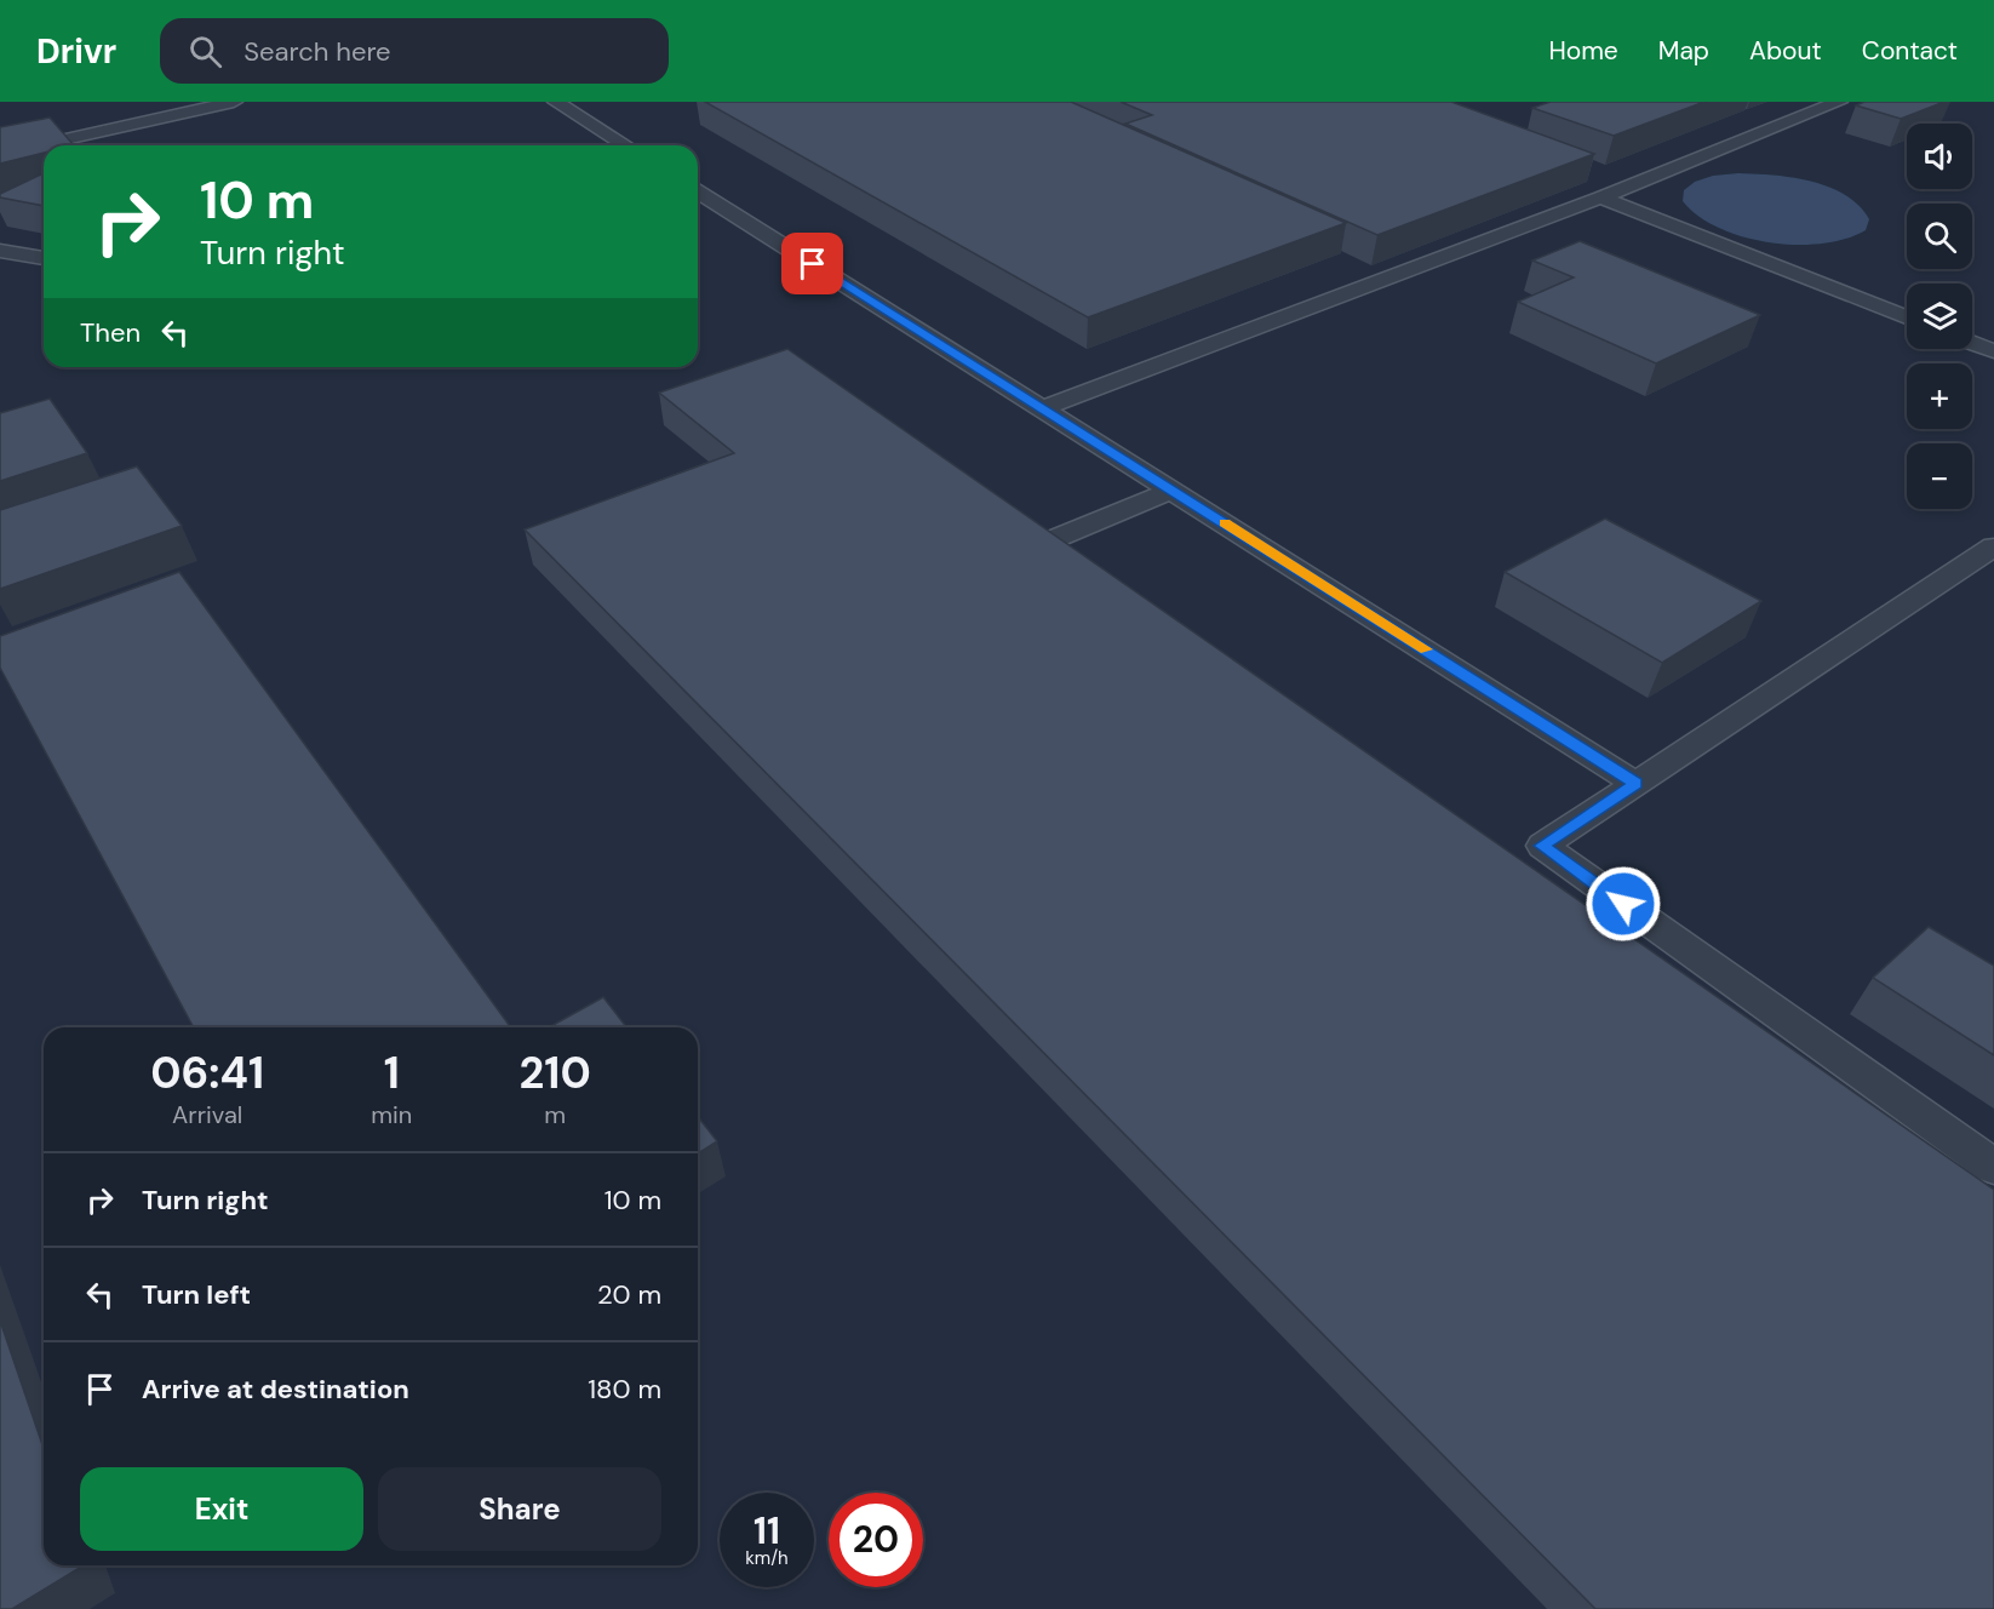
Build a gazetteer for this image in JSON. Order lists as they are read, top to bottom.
{
  "page": {
    "header": "Drivr",
    "search": "Search here",
    "nav": [
      "Home",
      "Map",
      "About",
      "Contact"
    ],
    "map_buttons": ["+", "−"],
    "turn": ["10 m", "Turn right"],
    "then": "Then",
    "eta": [
      "06:41",
      "Arrival",
      "1",
      "min",
      "210",
      "m"
    ],
    "list": [
      {
        "name": "Turn right",
        "value": "10 m"
      },
      {
        "name": "Turn left",
        "value": "20 m"
      },
      {
        "name": "Arrive at destination",
        "value": "180 m"
      }
    ],
    "buttons": ["Exit", "Share"],
    "speed": "11 km/h",
    "limit": "20"
  }
}
